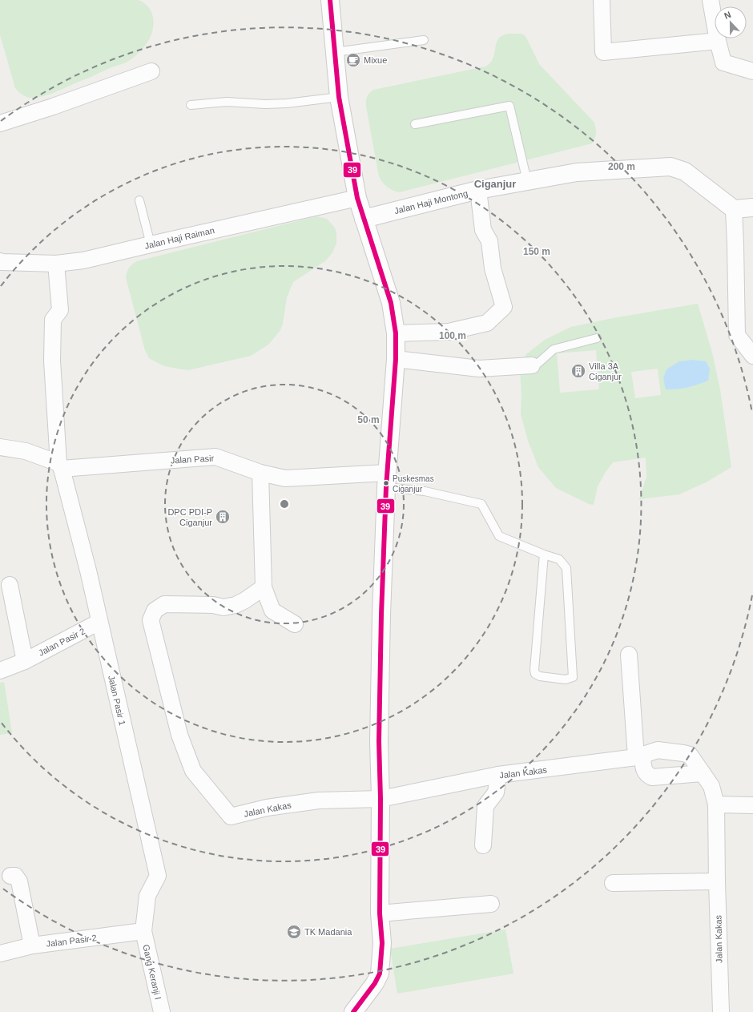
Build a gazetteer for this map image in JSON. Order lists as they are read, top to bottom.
{
  "streets": {
    "main road": ["Jalan Haji Montong"],
    "street": [
      "Jalan Haji Raiman",
      "Jalan Pasir",
      "Jalan Pasir 2",
      "Jalan Pasir 1",
      "Jalan Kakas",
      "Gang Keranji I"
    ]
  },
  "crossings": [
    ["Jalan Haji Raiman", "Jalan Pasir 1"],
    ["Jalan Pasir", "Jalan Pasir 1"],
    ["Jalan Pasir 2", "Jalan Pasir 1"],
    ["Jalan Pasir 2", "Gang Keranji I"],
    ["Jalan Pasir 1", "Gang Keranji I"]
  ],
  "districts": ["Ciganjur"],
  "places": {
    "cafe": ["Mixue"],
    "building": ["Villa 3A Ciganjur", "DPC PDI-P Ciganjur"],
    "other": ["Puskesmas Ciganjur"],
    "school or university": ["TK Madania"]
  },
  "lines": ["transit line 39"],
  "north": "top",
  "rings": [
    "200 m",
    "150 m",
    "100 m",
    "50 m"
  ]
}
